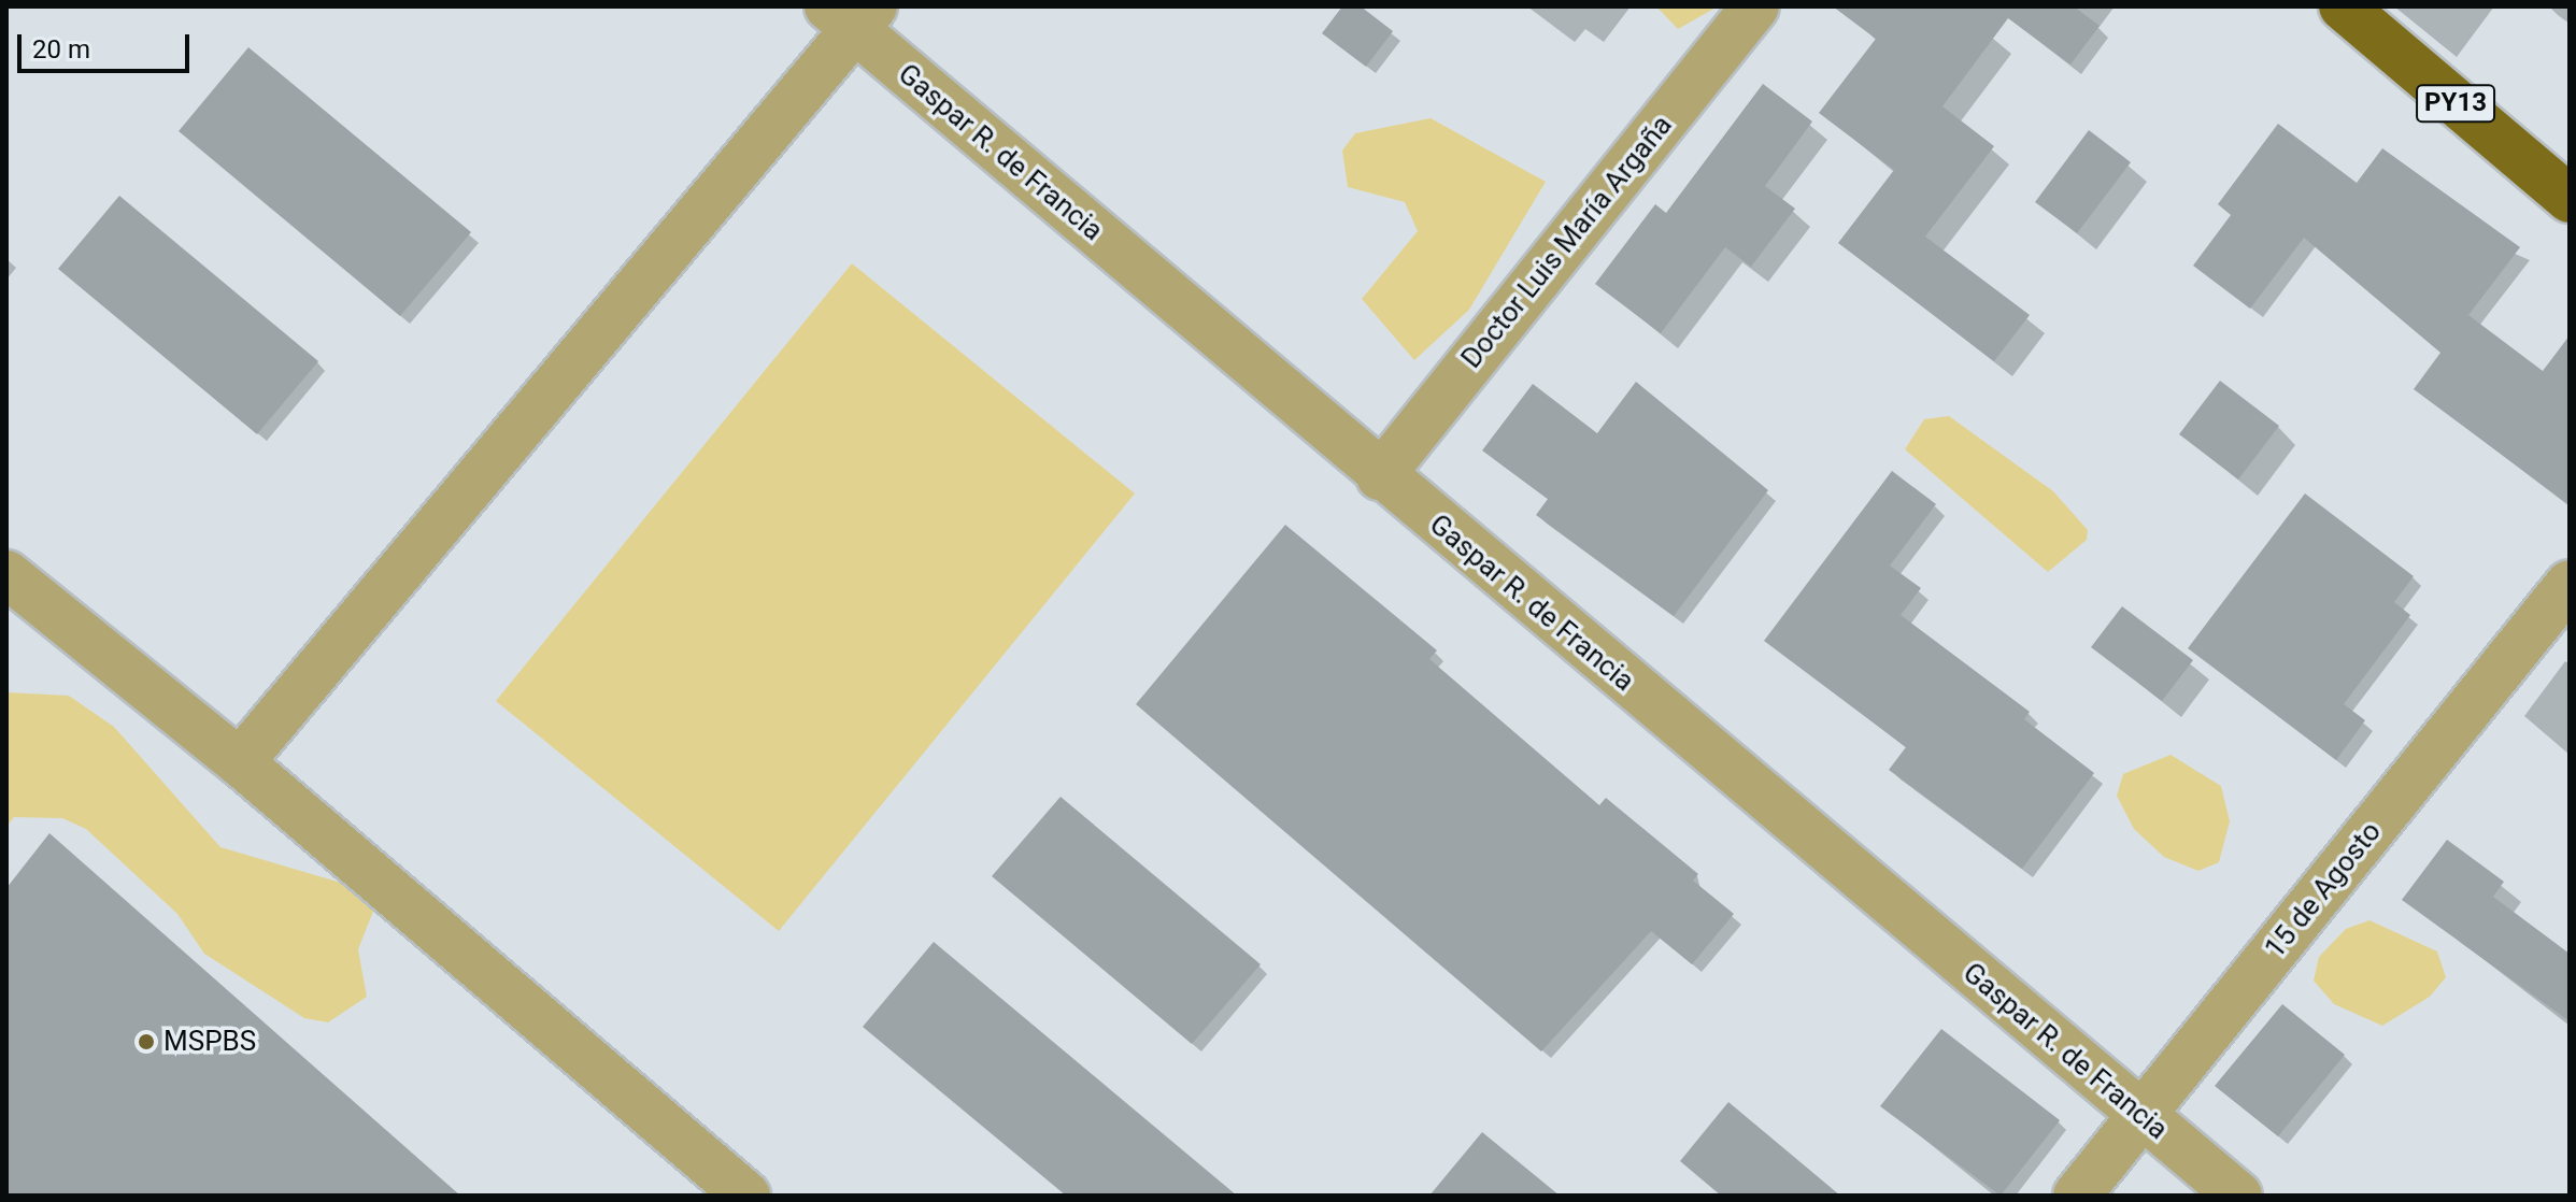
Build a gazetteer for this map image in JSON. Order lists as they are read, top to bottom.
{
  "streets": {
    "highway": ["PY13"],
    "street": ["Gaspar R. de Francia", "Doctor Luis María Argaña", "15 de Agosto"]
  },
  "crossings": [
    ["Gaspar R. de Francia", "Doctor Luis María Argaña"],
    ["Gaspar R. de Francia", "15 de Agosto"]
  ],
  "places": ["MSPBS"],
  "scale_bar": "20 m"
}
